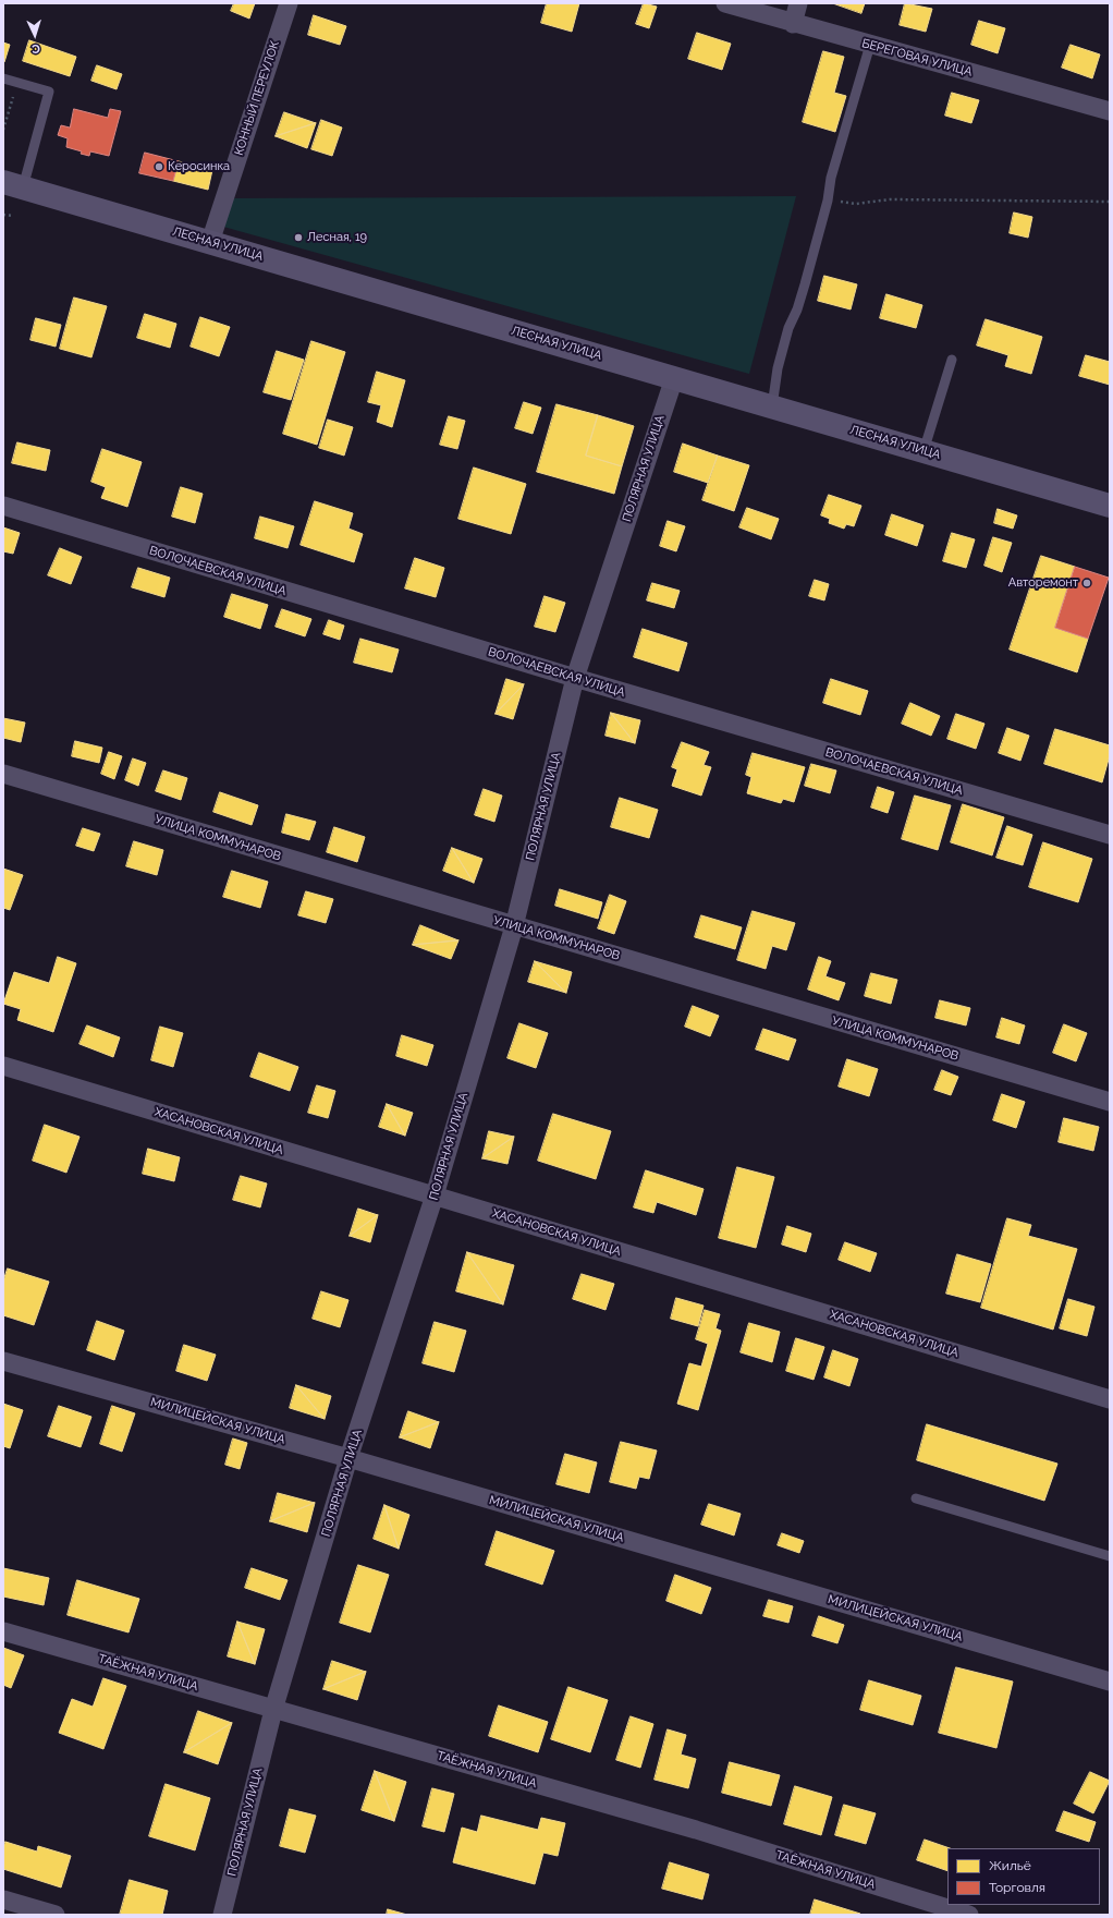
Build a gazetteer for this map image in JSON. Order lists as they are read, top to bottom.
{
  "streets": {
    "street": [
      "БЕРЕГОВАЯ УЛИЦА",
      "КОННЫЙ ПЕРЕУЛОК",
      "ЛЕСНАЯ УЛИЦА",
      "ПОЛЯРНАЯ УЛИЦА",
      "ВОЛОЧАЕВСКАЯ УЛИЦА",
      "УЛИЦА КОММУНАРОВ",
      "ХАСАНОВСКАЯ УЛИЦА",
      "МИЛИЦЕЙСКАЯ УЛИЦА",
      "ТАЁЖНАЯ УЛИЦА"
    ]
  },
  "crossings": [
    ["КОННЫЙ ПЕРЕУЛОК", "ЛЕСНАЯ УЛИЦА"],
    ["ЛЕСНАЯ УЛИЦА", "ПОЛЯРНАЯ УЛИЦА"],
    ["ПОЛЯРНАЯ УЛИЦА", "ВОЛОЧАЕВСКАЯ УЛИЦА"],
    ["ПОЛЯРНАЯ УЛИЦА", "УЛИЦА КОММУНАРОВ"],
    ["ПОЛЯРНАЯ УЛИЦА", "ХАСАНОВСКАЯ УЛИЦА"],
    ["ПОЛЯРНАЯ УЛИЦА", "МИЛИЦЕЙСКАЯ УЛИЦА"],
    ["ПОЛЯРНАЯ УЛИЦА", "ТАЁЖНАЯ УЛИЦА"]
  ],
  "places": ["Керосинка", "Лесная, 19", "Авторемонт"],
  "legend": ["Жильё", "Торговля"],
  "north": "bottom"
}
